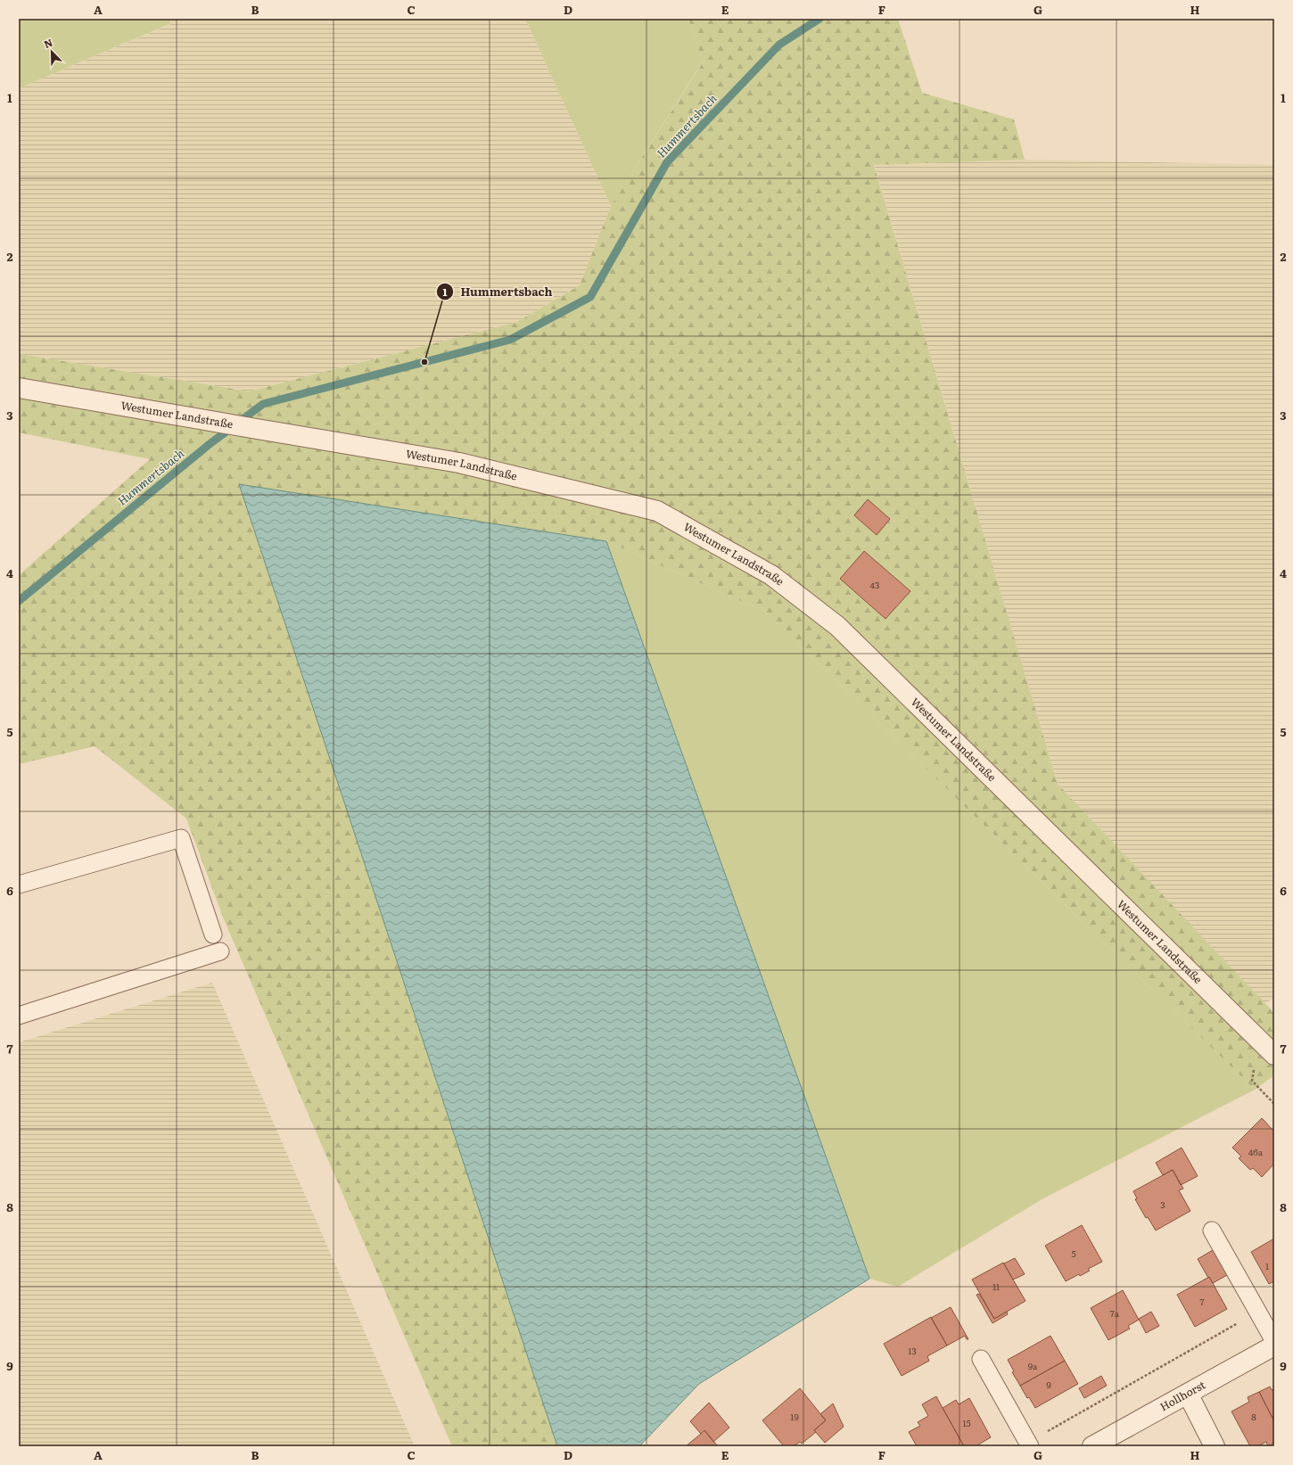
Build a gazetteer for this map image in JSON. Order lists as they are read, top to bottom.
{
  "streets": {
    "street": ["Westumer Landstraße", "Hollhorst"]
  },
  "water": ["Hummertsbach"],
  "places": ["Hummertsbach"],
  "house_numbers": [
    "43",
    "46a",
    "3",
    "5",
    "1",
    "11",
    "7",
    "7a",
    "13",
    "9a",
    "9",
    "19",
    "8",
    "15"
  ],
  "north": "top left",
  "grid": {
    "columns": [
      "A",
      "B",
      "C",
      "D",
      "E",
      "F",
      "G",
      "H"
    ],
    "rows": [
      "1",
      "2",
      "3",
      "4",
      "5",
      "6",
      "7",
      "8",
      "9"
    ]
  }
}
